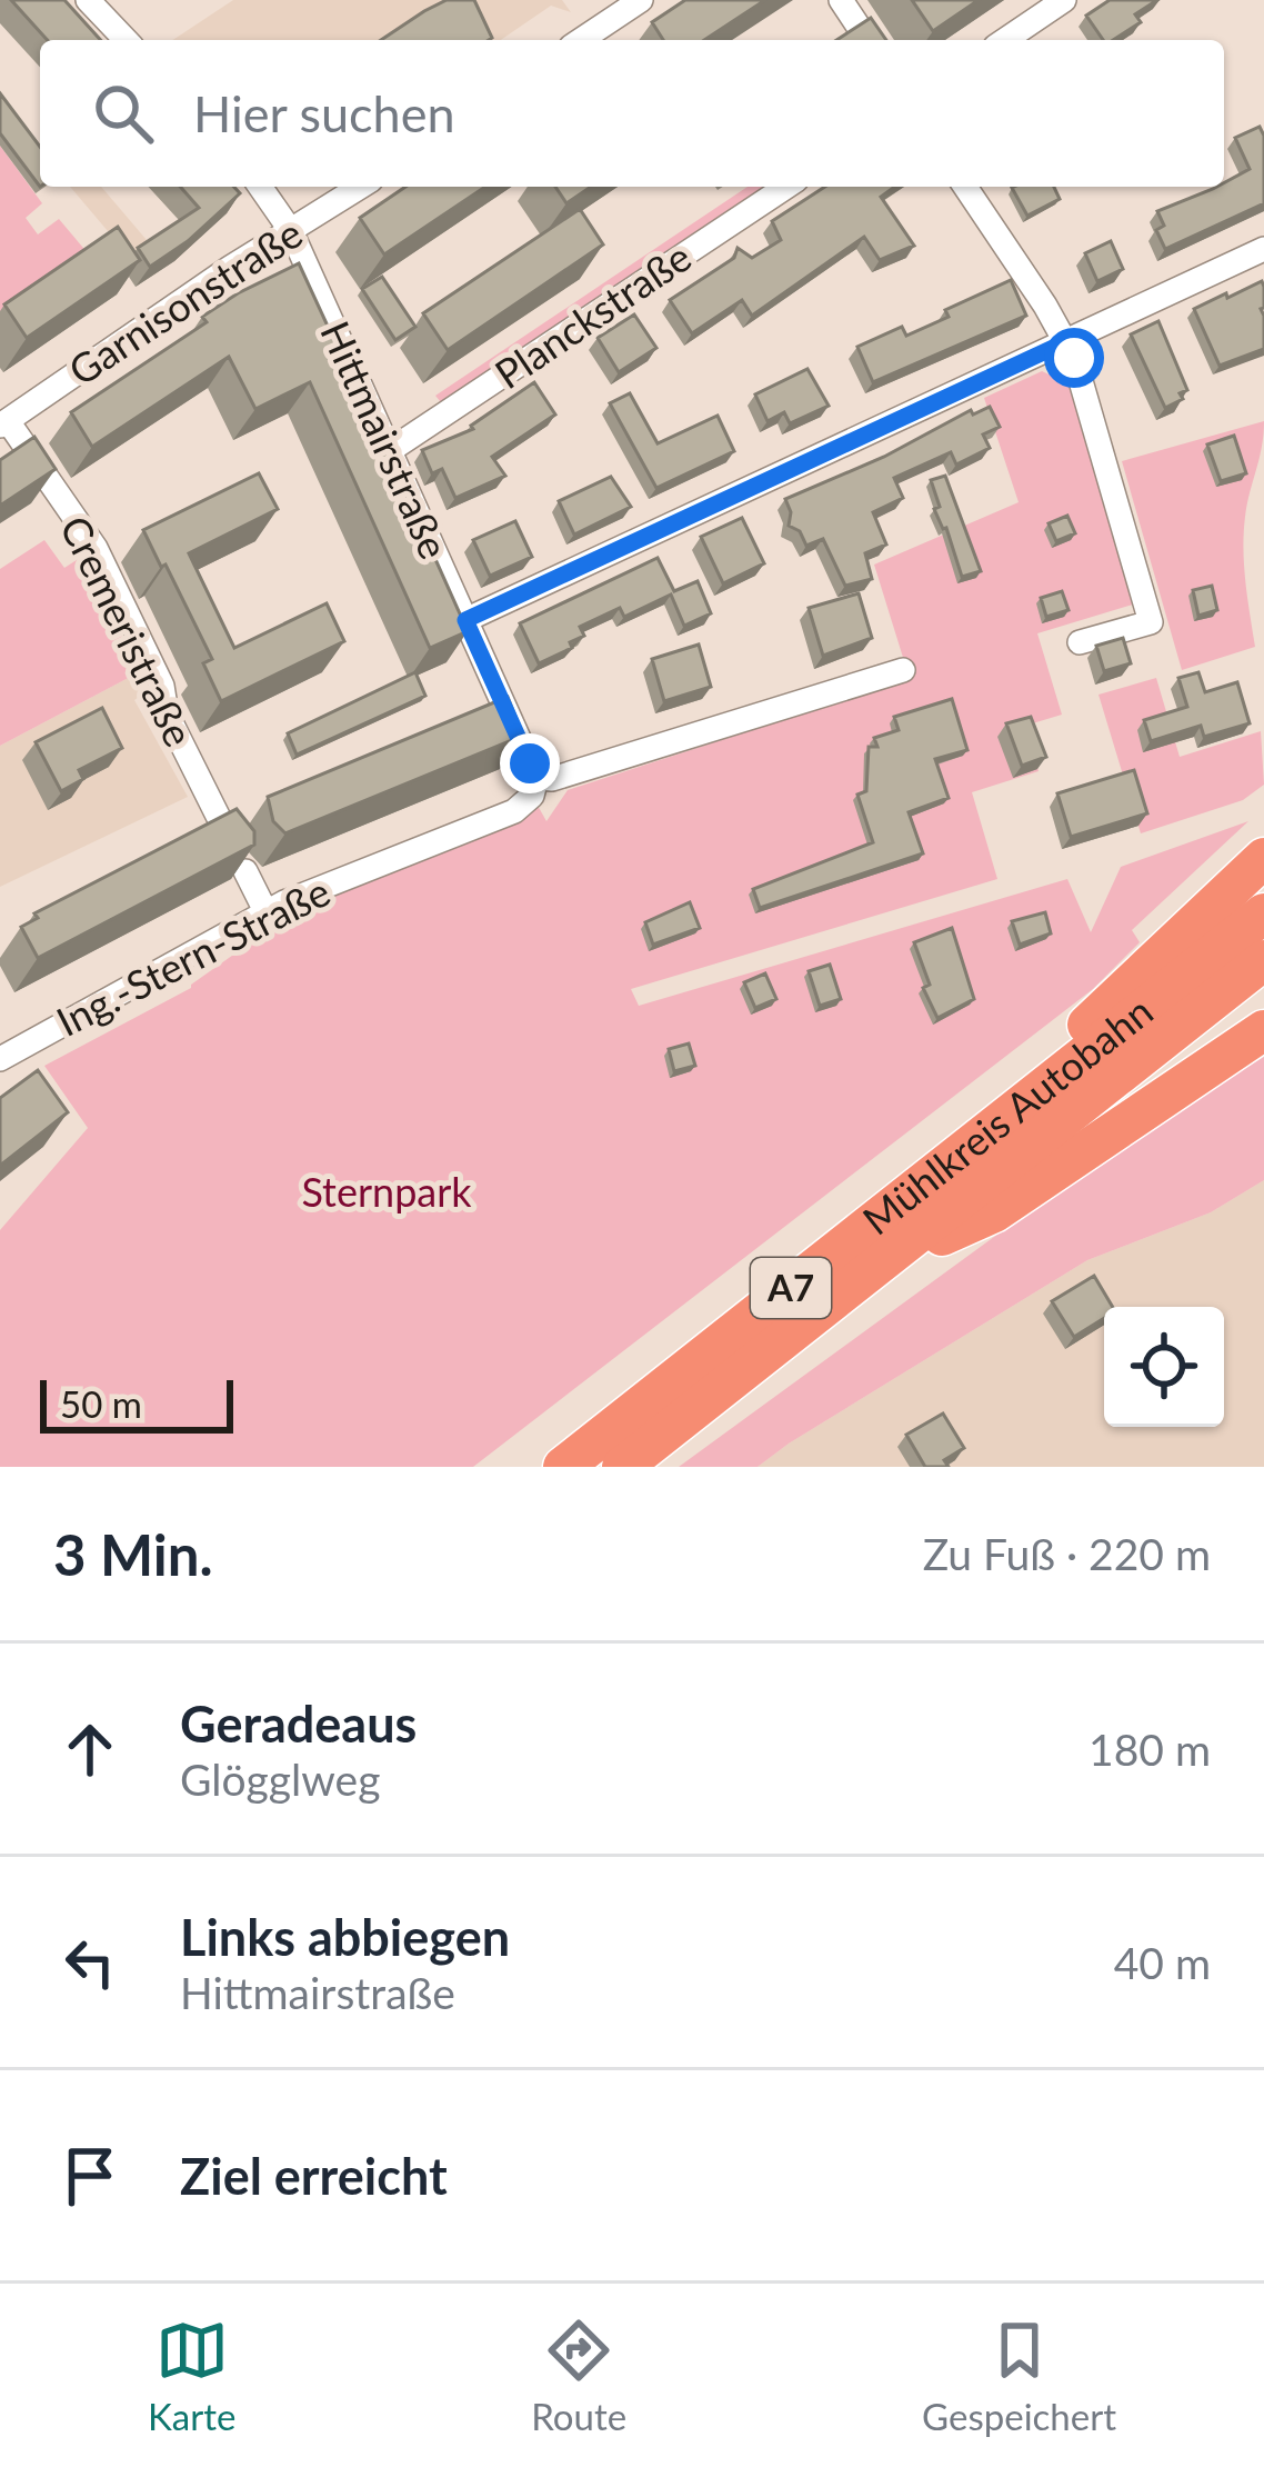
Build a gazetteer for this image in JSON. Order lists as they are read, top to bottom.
{
  "streets": {
    "highway": ["Mühlkreis Autobahn", "A7"],
    "street": [
      "Garnisonstraße",
      "Planckstraße",
      "Hittmairstraße",
      "Cremeristraße",
      "Ing.-Stern-Straße"
    ]
  },
  "crossings": [
    ["Garnisonstraße", "Hittmairstraße"],
    ["Garnisonstraße", "Cremeristraße"],
    ["Planckstraße", "Hittmairstraße"],
    ["Hittmairstraße", "Ing.-Stern-Straße"],
    ["Cremeristraße", "Ing.-Stern-Straße"]
  ],
  "parks": ["Sternpark"],
  "scale_bar": "50 m",
  "page": {
    "search": "Hier suchen",
    "scale": "50 m",
    "heading": ["3 Min.", "Zu Fuß · 220 m"],
    "list": [
      ["Geradeaus", "Glögglweg", "180 m"],
      ["Links abbiegen", "Hittmairstraße", "40 m"],
      "Ziel erreicht"
    ],
    "nav": ["Karte", "Route", "Gespeichert"]
  }
}
